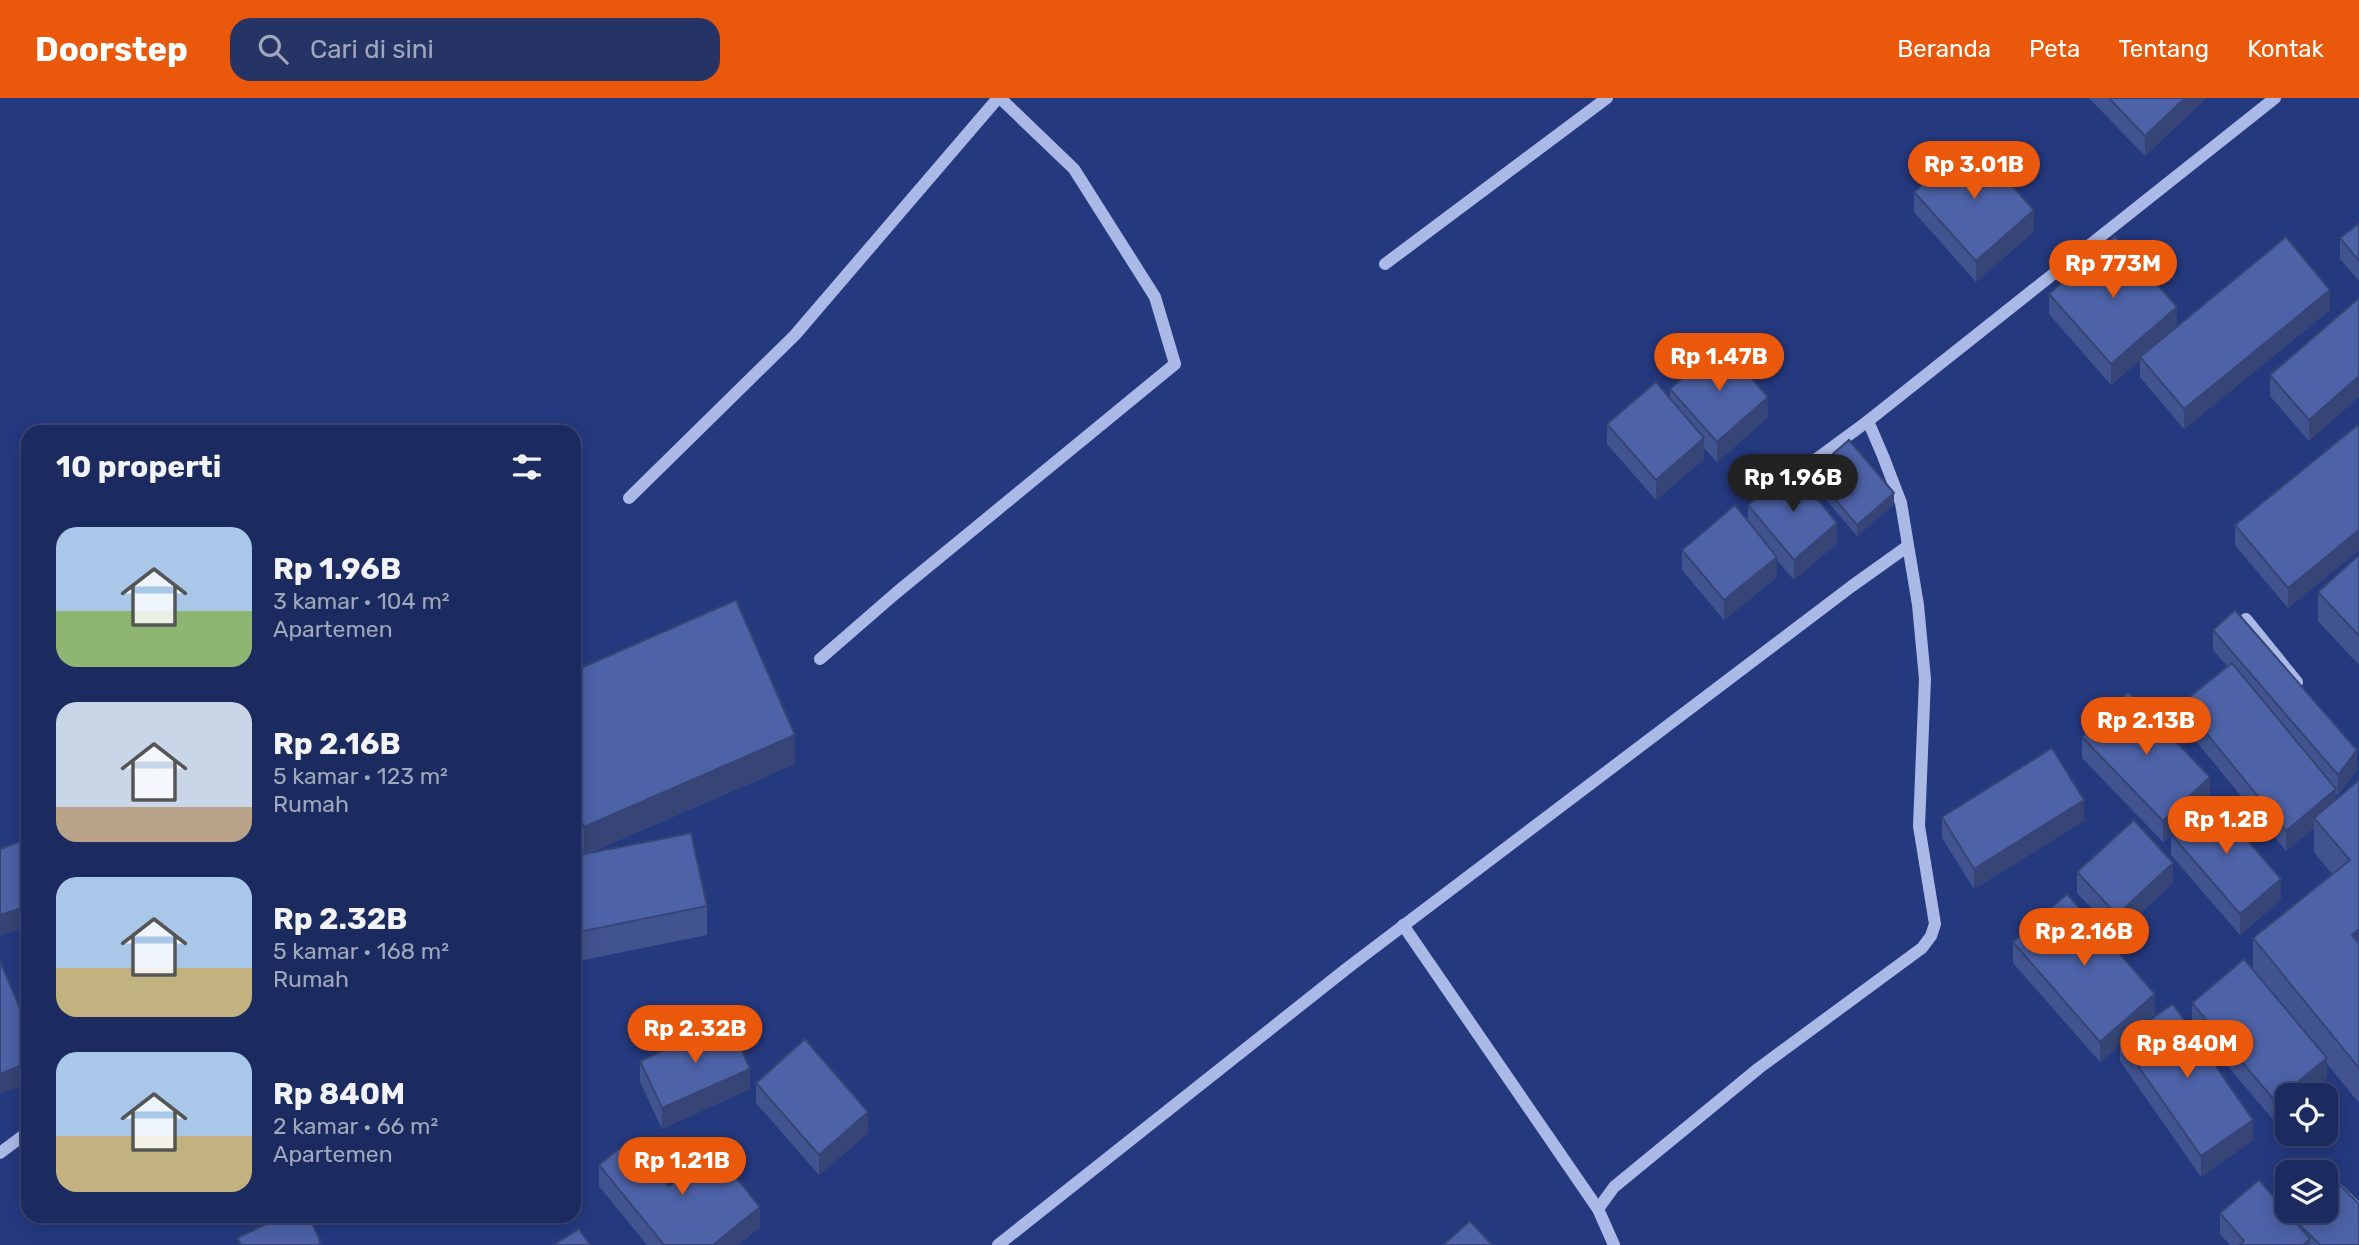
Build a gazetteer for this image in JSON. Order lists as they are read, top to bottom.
{
  "page": {
    "header": "Doorstep",
    "search": "Cari di sini",
    "nav": [
      "Beranda",
      "Peta",
      "Tentang",
      "Kontak"
    ],
    "price": [
      "Rp 3.01B",
      "Rp 773M",
      "Rp 1.47B",
      "Rp 1.96B",
      "Rp 2.13B",
      "Rp 1.2B",
      "Rp 2.16B",
      "Rp 2.32B",
      "Rp 840M",
      "Rp 1.21B"
    ],
    "heading": "10 properti",
    "list": [
      {
        "name": "Rp 1.96B",
        "note": "3 kamar · 104 m² · Apartemen"
      },
      {
        "name": "Rp 2.16B",
        "note": "5 kamar · 123 m² · Rumah"
      },
      {
        "name": "Rp 2.32B",
        "note": "5 kamar · 168 m² · Rumah"
      },
      {
        "name": "Rp 840M",
        "note": "2 kamar · 66 m² · Apartemen"
      }
    ]
  }
}
